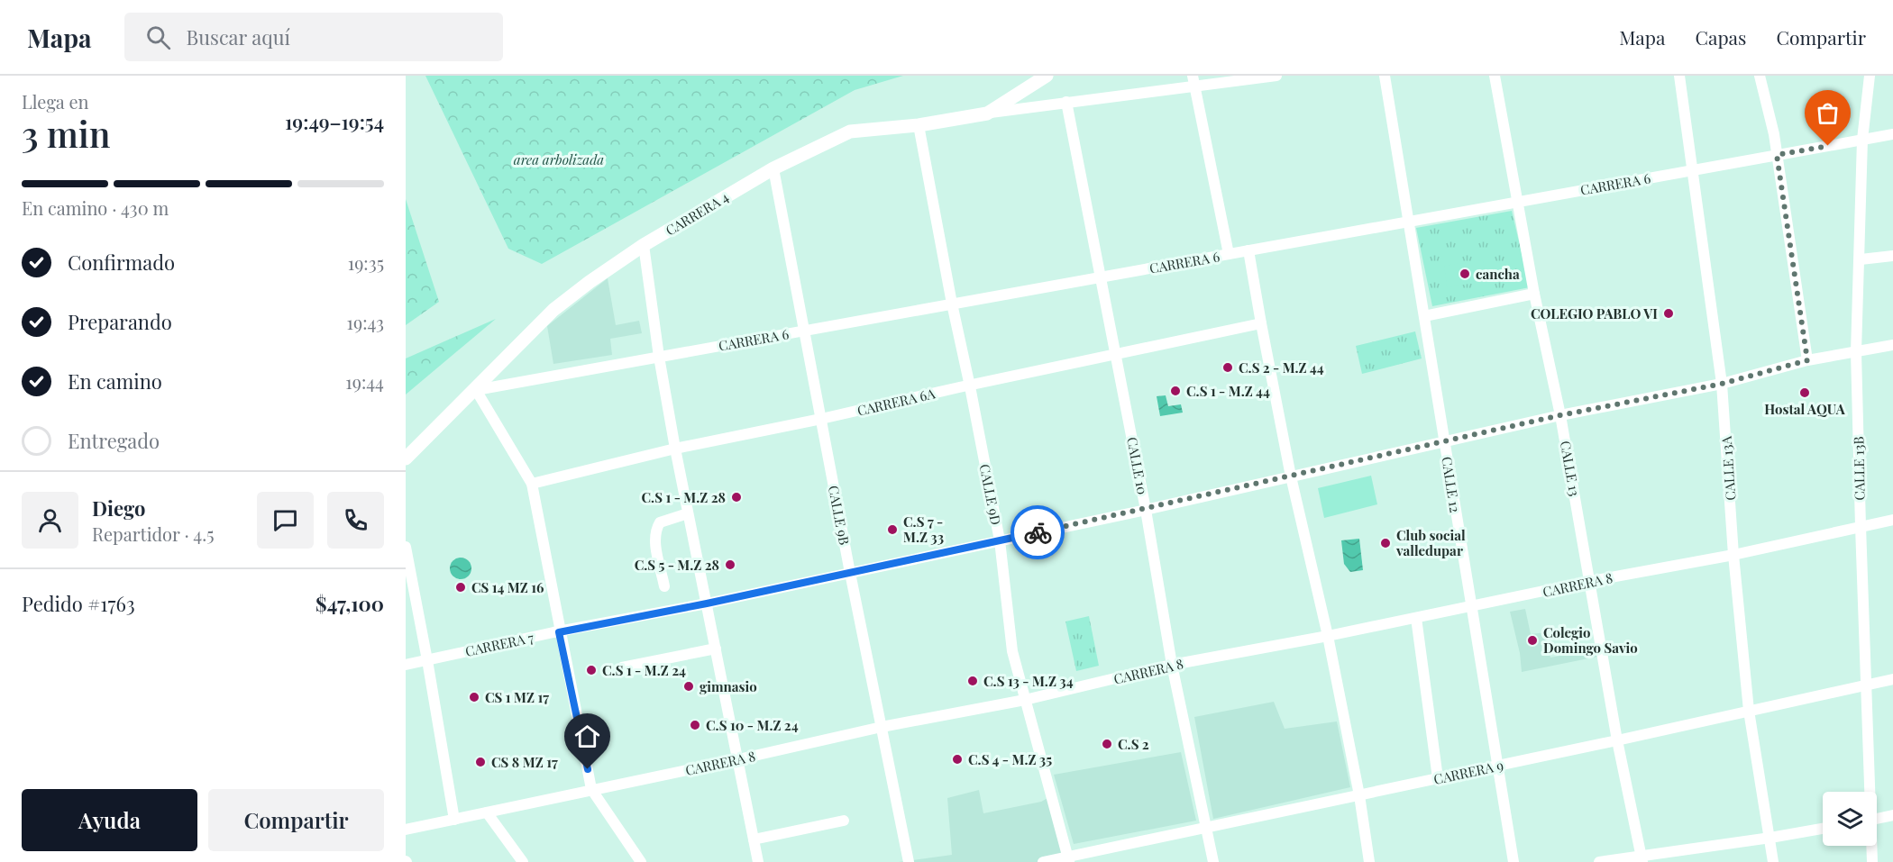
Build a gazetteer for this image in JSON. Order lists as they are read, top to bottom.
{
  "streets": {
    "main road": ["CARRERA 4"],
    "street": [
      "CARRERA 6",
      "CARRERA 6A",
      "CALLE 10",
      "CALLE 13",
      "CALLE 13A",
      "CALLE 13B",
      "CALLE 12",
      "CALLE 9D",
      "CALLE 9B",
      "CARRERA 8",
      "CARRERA 7",
      "CARRERA 9"
    ]
  },
  "crossings": [
    ["CARRERA 6", "CARRERA 4"],
    ["CARRERA 6", "CALLE 10"],
    ["CARRERA 6", "CALLE 13"],
    ["CARRERA 6", "CALLE 13A"],
    ["CARRERA 6", "CALLE 13B"],
    ["CARRERA 6", "CALLE 12"],
    ["CARRERA 6", "CALLE 9D"],
    ["CARRERA 6", "CALLE 9B"],
    ["CARRERA 4", "CALLE 9D"],
    ["CARRERA 4", "CALLE 9B"],
    ["CARRERA 6A", "CALLE 10"],
    ["CARRERA 6A", "CALLE 9D"],
    ["CARRERA 6A", "CALLE 9B"],
    ["CALLE 10", "CARRERA 8"],
    ["CALLE 10", "CARRERA 7"],
    ["CALLE 10", "CARRERA 9"],
    ["CALLE 13", "CARRERA 8"],
    ["CALLE 13", "CARRERA 7"],
    ["CALLE 13", "CARRERA 9"],
    ["CALLE 13A", "CARRERA 8"],
    ["CALLE 13A", "CARRERA 7"],
    ["CALLE 13A", "CARRERA 9"],
    ["CALLE 13B", "CARRERA 8"],
    ["CALLE 13B", "CARRERA 7"],
    ["CALLE 13B", "CARRERA 9"],
    ["CALLE 12", "CARRERA 8"],
    ["CALLE 12", "CARRERA 7"],
    ["CALLE 12", "CARRERA 9"],
    ["CALLE 9D", "CARRERA 8"],
    ["CALLE 9D", "CARRERA 7"],
    ["CALLE 9D", "CARRERA 9"],
    ["CALLE 9B", "CARRERA 8"],
    ["CALLE 9B", "CARRERA 7"]
  ],
  "parks": ["area arbolizada"],
  "places": [
    "cancha",
    "COLEGIO PABLO VI",
    "C.S 2 - M.Z 44",
    "C.S 1 - M.Z 44",
    "Hostal AQUA",
    "C.S 1 - M.Z 28",
    "C.S 7 - M.Z 33",
    "Club social valledupar",
    "C.S 5 - M.Z 28",
    "CS 14 MZ 16",
    "Colegio Domingo Savio",
    "C.S 1 - M.Z 24",
    "C.S 13 - M.Z 34",
    "gimnasio",
    "CS 1 MZ 17",
    "C.S 10 - M.Z 24",
    "C.S 2",
    "C.S 4 - M.Z 35",
    "CS 8 MZ 17"
  ],
  "page": {
    "header": "Mapa",
    "search": "Buscar aquí",
    "nav": ["Mapa", "Capas", "Compartir"],
    "heading": ["3 min", "Llega en", "19:49–19:54"],
    "panel": [
      "Diego",
      "Repartidor · 4.5",
      "Pedido #1763",
      "$47,100"
    ],
    "bar": "En camino · 430 m",
    "list": [
      ["Confirmado", "19:35"],
      ["Preparando", "19:43"],
      ["En camino", "19:44"],
      "Entregado"
    ],
    "buttons": ["Ayuda", "Compartir"]
  }
}
